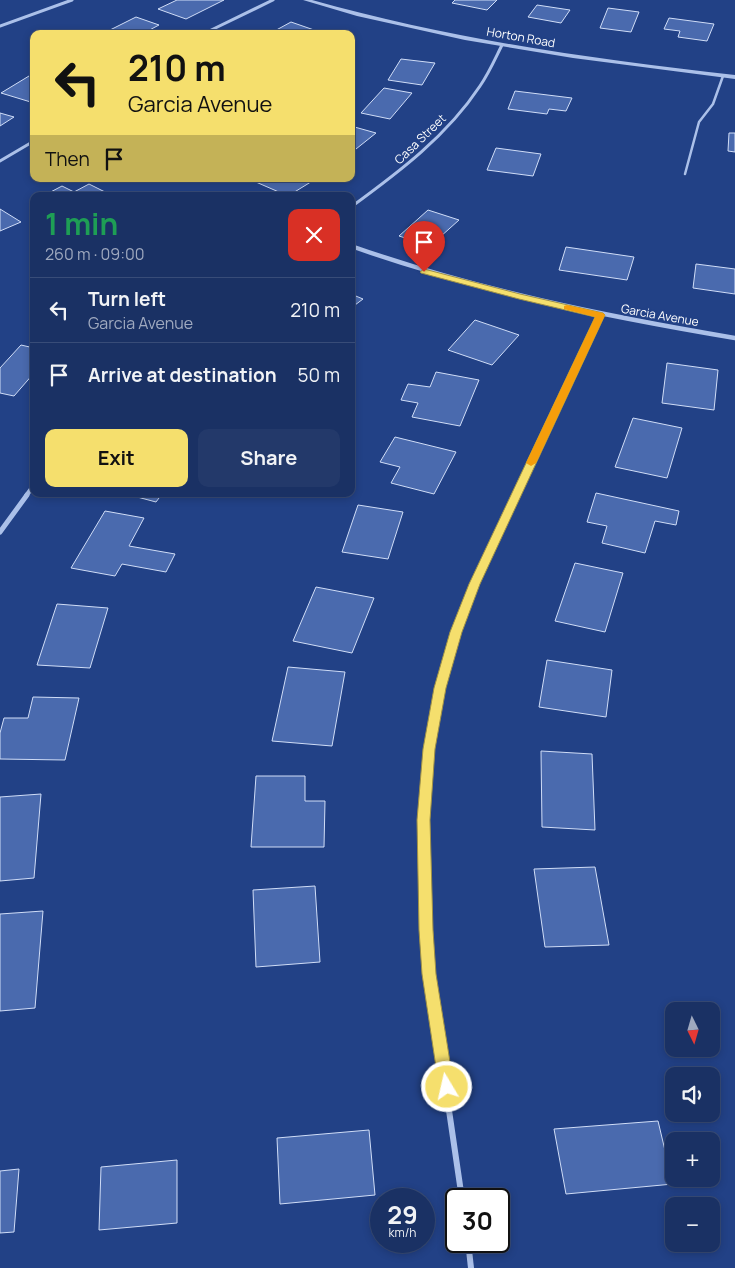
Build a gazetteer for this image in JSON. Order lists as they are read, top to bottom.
{
  "streets": {
    "street": ["Horton Road", "Casa Street", "Garcia Avenue"]
  },
  "crossings": [
    ["Horton Road", "Casa Street"]
  ],
  "north": "bottom",
  "page": {
    "turn": ["210 m", "Garcia Avenue"],
    "then": "Then",
    "heading": ["1 min", "260 m · 09:00"],
    "list": [
      {
        "name": "Turn left",
        "note": "Garcia Avenue",
        "value": "210 m"
      },
      {
        "name": "Arrive at destination",
        "value": "50 m"
      }
    ],
    "buttons": ["Exit", "Share"],
    "map_buttons": ["+", "−"],
    "speed": "29 km/h",
    "limit": "30"
  }
}
